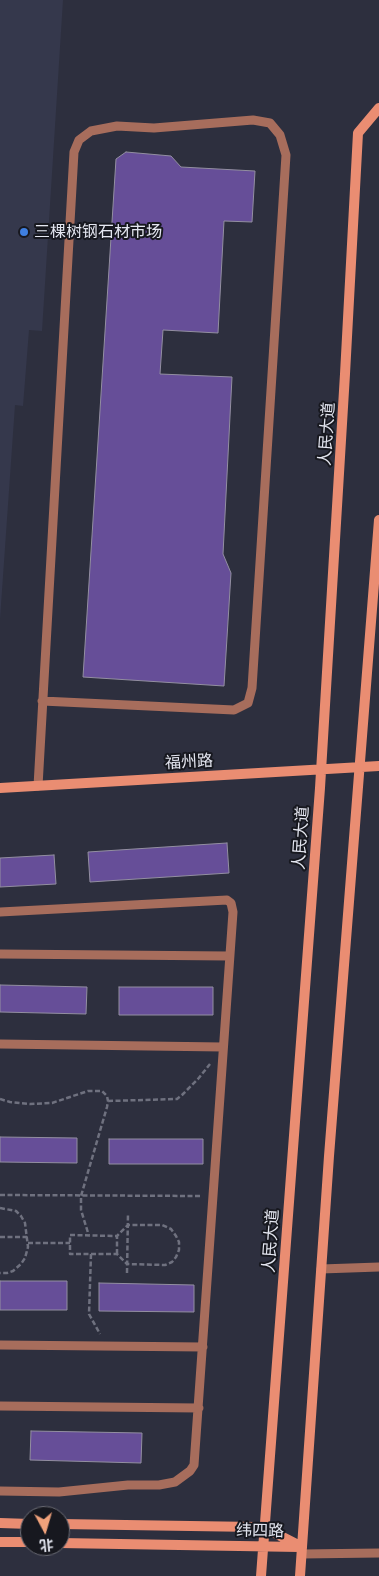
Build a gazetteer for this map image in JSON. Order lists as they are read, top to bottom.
{
  "streets": {
    "street": ["人民大道", "福州路", "纬四路"]
  },
  "crossings": [
    ["人民大道", "福州路"],
    ["人民大道", "纬四路"]
  ],
  "places": ["三棵树钢石材市场"],
  "north": "bottom"
}
